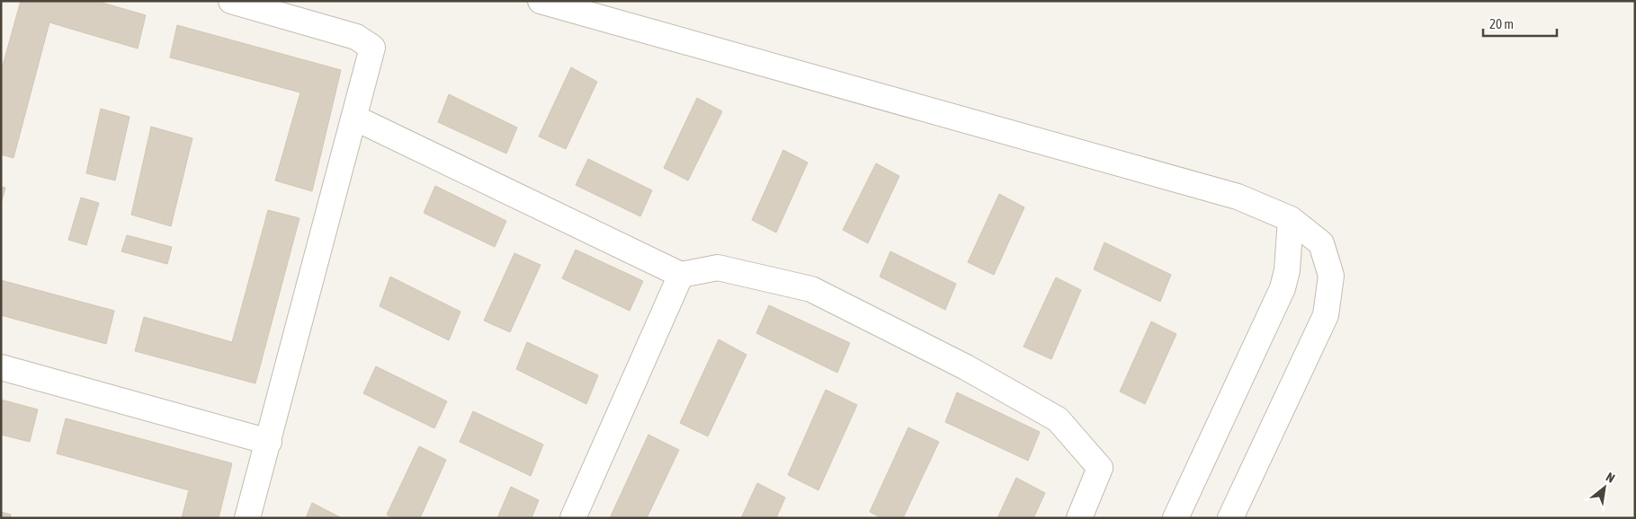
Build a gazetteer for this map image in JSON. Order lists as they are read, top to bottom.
{
  "scale_bar": "20 m",
  "north": "top right"
}
